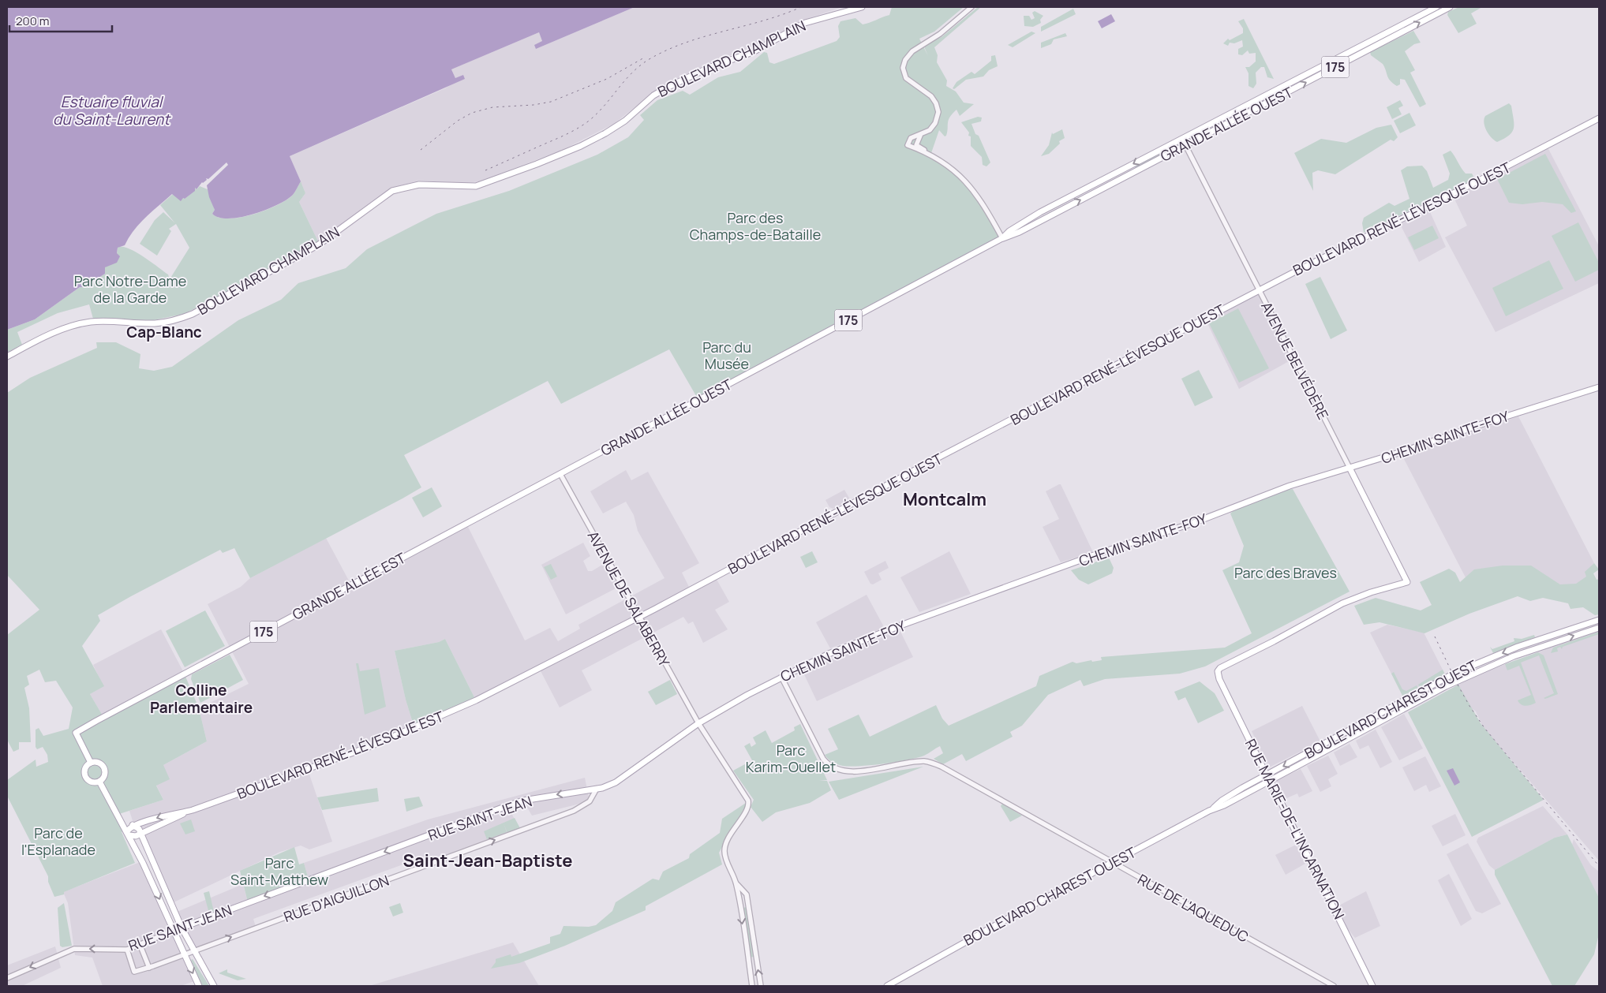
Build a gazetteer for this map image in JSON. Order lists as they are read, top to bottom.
{
  "streets": {
    "main road": [
      "BOULEVARD CHAMPLAIN",
      "175",
      "GRANDE ALLÉE OUEST",
      "BOULEVARD RENÉ-LÉVESQUE OUEST",
      "AVENUE BELVÉDÈRE",
      "CHEMIN SAINTE-FOY",
      "GRANDE ALLÉE EST",
      "BOULEVARD CHAREST OUEST",
      "BOULEVARD RENÉ-LÉVESQUE EST",
      "RUE SAINT-JEAN",
      "RUE MARIE-DE-L'INCARNATION"
    ],
    "street": ["AVENUE DE SALABERRY", "RUE D'AIGUILLON", "RUE DE L'AQUEDUC"]
  },
  "crossings": [
    ["GRANDE ALLÉE OUEST", "AVENUE BELVÉDÈRE"],
    ["GRANDE ALLÉE OUEST", "GRANDE ALLÉE EST"],
    ["GRANDE ALLÉE OUEST", "AVENUE DE SALABERRY"],
    ["BOULEVARD RENÉ-LÉVESQUE OUEST", "AVENUE BELVÉDÈRE"],
    ["BOULEVARD RENÉ-LÉVESQUE OUEST", "AVENUE DE SALABERRY"],
    ["BOULEVARD RENÉ-LÉVESQUE OUEST", "BOULEVARD RENÉ-LÉVESQUE EST"],
    ["AVENUE BELVÉDÈRE", "CHEMIN SAINTE-FOY"],
    ["AVENUE BELVÉDÈRE", "RUE MARIE-DE-L'INCARNATION"],
    ["CHEMIN SAINTE-FOY", "AVENUE DE SALABERRY"],
    ["CHEMIN SAINTE-FOY", "RUE SAINT-JEAN"],
    ["CHEMIN SAINTE-FOY", "RUE DE L'AQUEDUC"],
    ["GRANDE ALLÉE EST", "AVENUE DE SALABERRY"],
    ["AVENUE DE SALABERRY", "BOULEVARD RENÉ-LÉVESQUE EST"],
    ["AVENUE DE SALABERRY", "RUE SAINT-JEAN"],
    ["BOULEVARD CHAREST OUEST", "RUE MARIE-DE-L'INCARNATION"],
    ["BOULEVARD CHAREST OUEST", "RUE DE L'AQUEDUC"],
    ["RUE SAINT-JEAN", "RUE D'AIGUILLON"]
  ],
  "one_way": ["RUE SAINT-JEAN", "RUE D'AIGUILLON"],
  "districts": [
    "Cap-Blanc",
    "Montcalm",
    "Colline Parlementaire",
    "Saint-Jean-Baptiste"
  ],
  "water": ["Estuaire fluvial du Saint-Laurent"],
  "parks": [
    "Parc des Champs-de-Bataille",
    "Parc Notre-Dame de la Garde",
    "Parc du Musée",
    "Parc des Braves",
    "Parc Karim-Ouellet",
    "Parc de l'Esplanade",
    "Parc Saint-Matthew"
  ],
  "scale_bar": "200 m"
}
